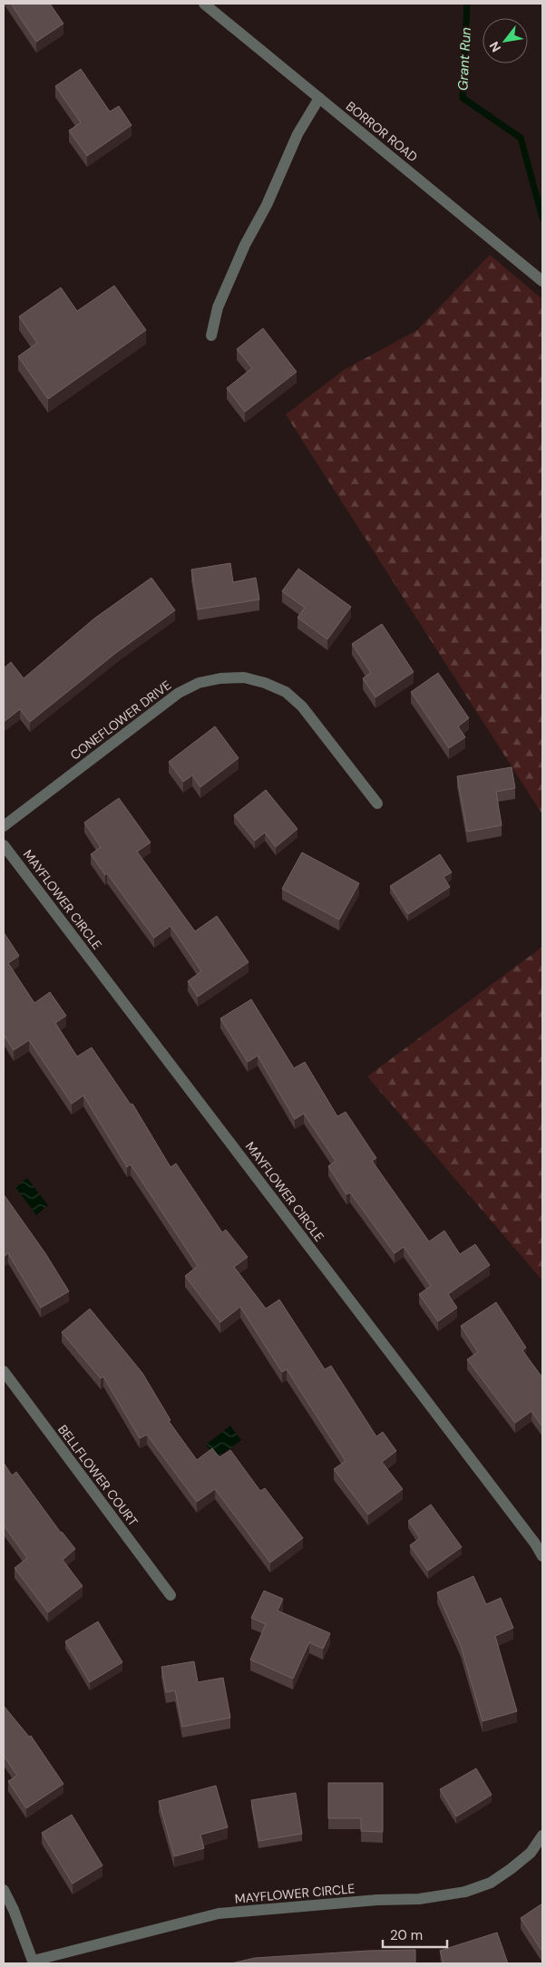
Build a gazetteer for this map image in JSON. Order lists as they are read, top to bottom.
{
  "streets": {
    "street": [
      "BORROR ROAD",
      "CONEFLOWER DRIVE",
      "MAYFLOWER CIRCLE",
      "BELLFLOWER COURT"
    ]
  },
  "water": ["Grant Run"],
  "scale_bar": "20 m",
  "north": "bottom left"
}
